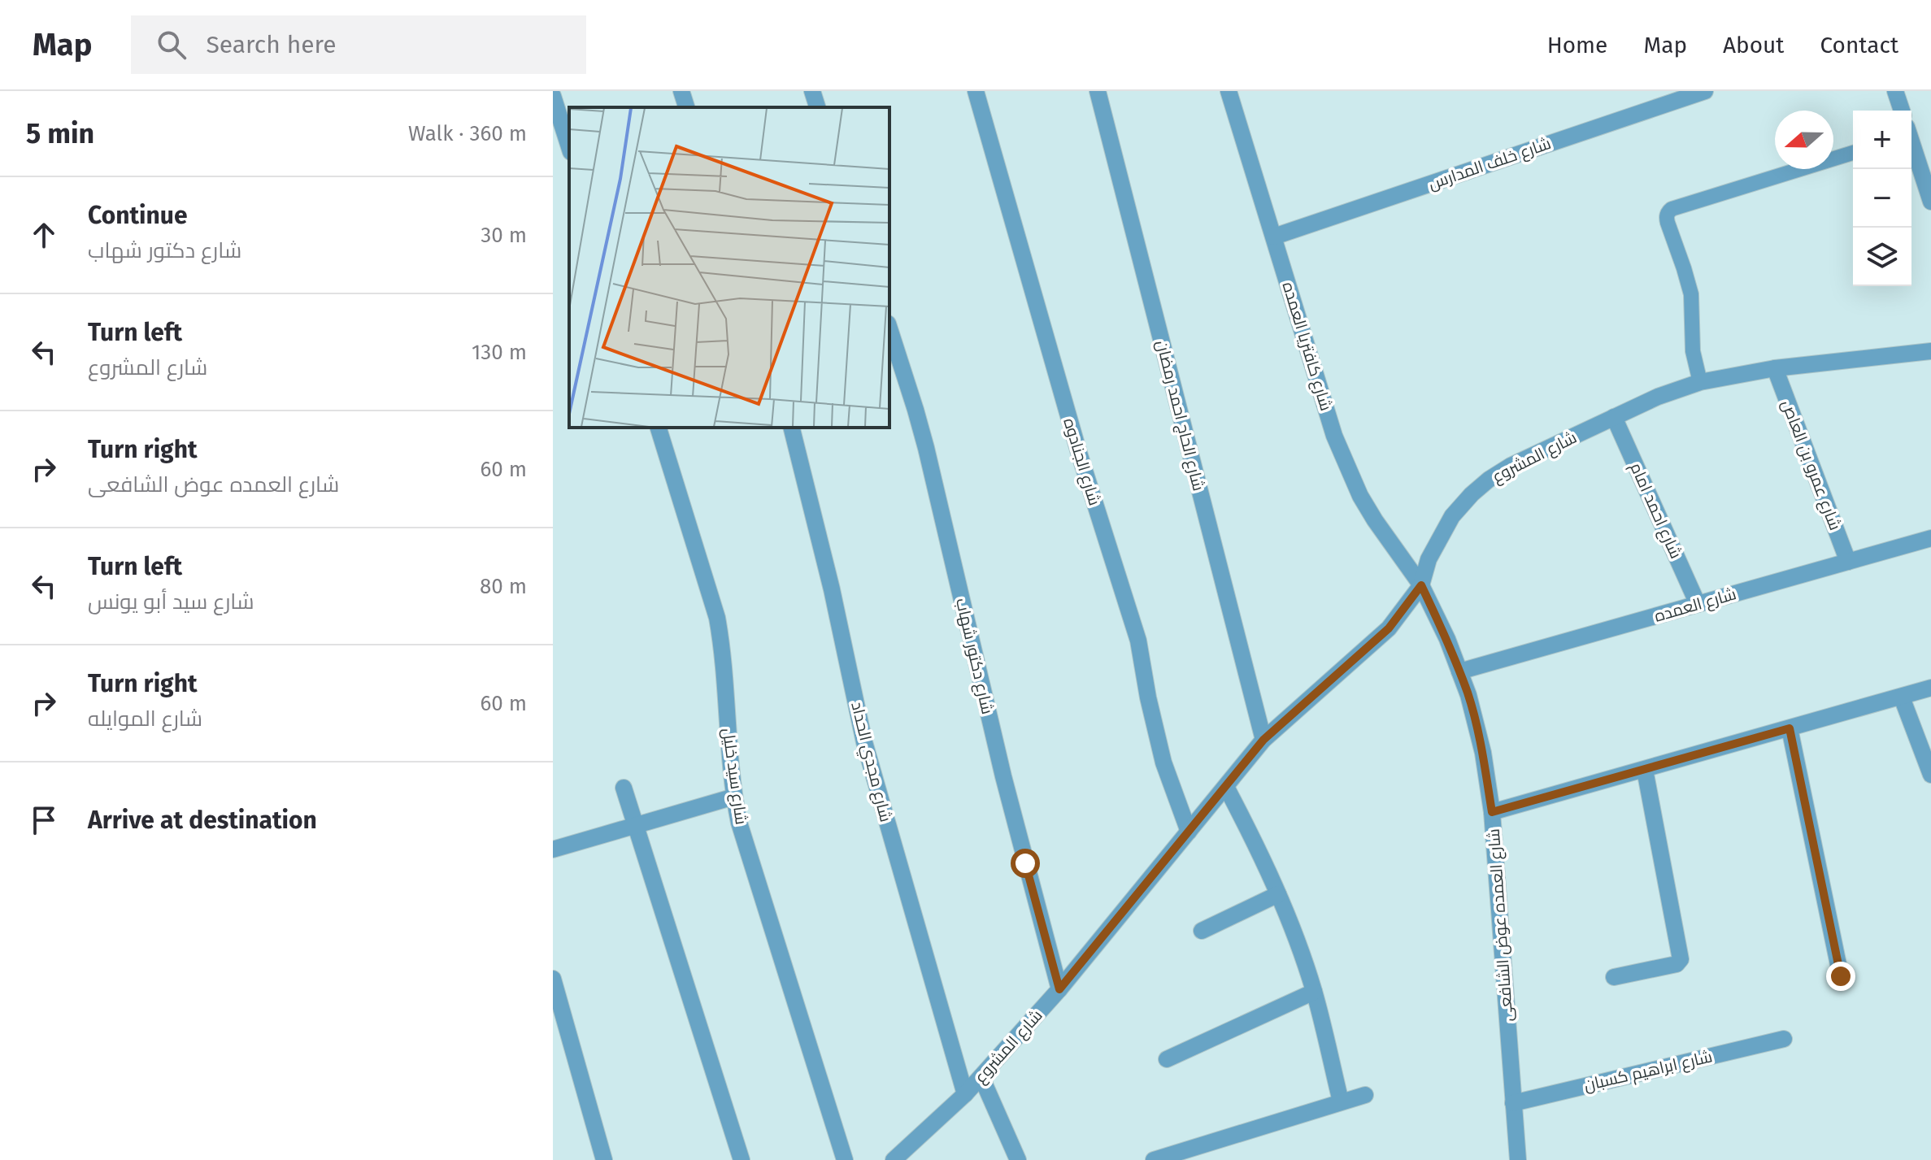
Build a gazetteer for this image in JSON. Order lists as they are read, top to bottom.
{
  "streets": {
    "street": [
      "شارع خلف المدارس",
      "شارع كافتريا العمده",
      "شارع الحاج احمد رمضان",
      "شارع المشروع",
      "شارع الجنادوه",
      "شارع عمرو بن العاص",
      "شارع احمد امام",
      "شارع العمده",
      "شارع دكتور شهاب",
      "شارع مجدي الحداد",
      "شارع سيد خليل",
      "شارع العمده عوض الشافعى",
      "شارع ابراهيم كسبان"
    ]
  },
  "crossings": [
    ["شارع خلف المدارس", "شارع كافتريا العمده"],
    ["شارع كافتريا العمده", "شارع المشروع"],
    ["شارع كافتريا العمده", "شارع العمده عوض الشافعى"],
    ["شارع الحاج احمد رمضان", "شارع المشروع"],
    ["شارع المشروع", "شارع الجنادوه"],
    ["شارع المشروع", "شارع عمرو بن العاص"],
    ["شارع المشروع", "شارع احمد امام"],
    ["شارع المشروع", "شارع دكتور شهاب"],
    ["شارع المشروع", "شارع مجدي الحداد"],
    ["شارع المشروع", "شارع العمده عوض الشافعى"],
    ["شارع عمرو بن العاص", "شارع العمده"],
    ["شارع احمد امام", "شارع العمده"],
    ["شارع العمده", "شارع العمده عوض الشافعى"],
    ["شارع العمده عوض الشافعى", "شارع ابراهيم كسبان"]
  ],
  "north": "left",
  "page": {
    "header": "Map",
    "search": "Search here",
    "nav": [
      "Home",
      "Map",
      "About",
      "Contact"
    ],
    "heading": ["5 min", "Walk · 360 m"],
    "map_buttons": ["+", "−"],
    "list": [
      ["Continue", "شارع دكتور شهاب", "30 m"],
      ["Turn left", "شارع المشروع", "130 m"],
      ["Turn right", "شارع العمده عوض الشافعى", "60 m"],
      ["Turn left", "شارع سيد أبو يونس", "80 m"],
      ["Turn right", "شارع الموايله", "60 m"],
      "Arrive at destination"
    ]
  }
}
